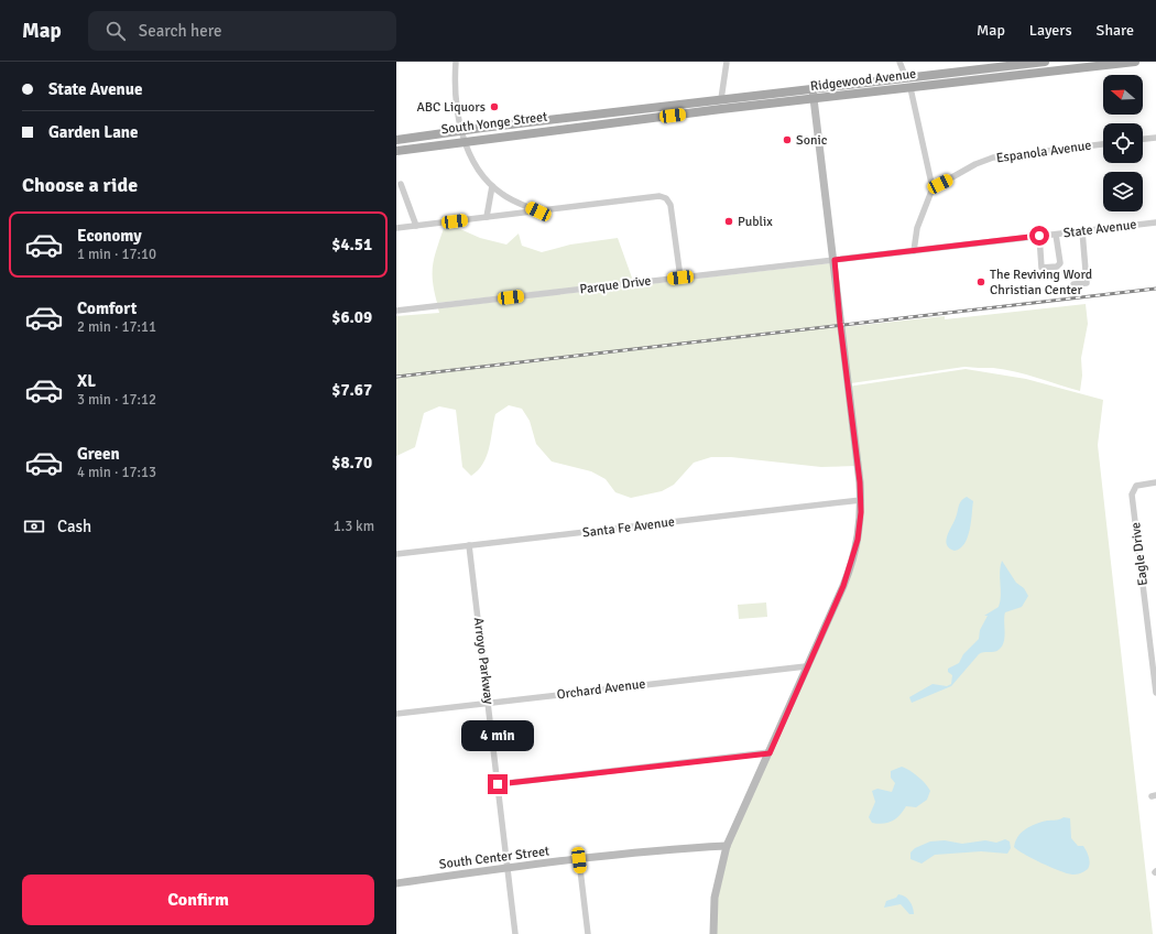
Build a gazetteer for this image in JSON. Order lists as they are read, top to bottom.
{
  "streets": {
    "main road": ["Ridgewood Avenue", "South Yonge Street"],
    "street": [
      "Espanola Avenue",
      "State Avenue",
      "Parque Drive",
      "Santa Fe Avenue",
      "Eagle Drive",
      "Arroyo Parkway",
      "Orchard Avenue",
      "South Center Street"
    ]
  },
  "crossings": [
    ["Ridgewood Avenue", "South Yonge Street"],
    ["State Avenue", "Parque Drive"],
    ["Santa Fe Avenue", "Arroyo Parkway"],
    ["Arroyo Parkway", "Orchard Avenue"],
    ["Arroyo Parkway", "South Center Street"]
  ],
  "places": [
    "ABC Liquors",
    "Sonic",
    "Publix",
    "The Reviving Word Christian Center"
  ],
  "north": "left",
  "page": {
    "header": "Map",
    "search": "Search here",
    "nav": ["Map", "Layers", "Share"],
    "banner": ["State Avenue", "Garden Lane"],
    "heading": "Choose a ride",
    "list": [
      {
        "name": "Economy",
        "note": "1 min · 17:10",
        "value": "$4.51"
      },
      {
        "name": "Comfort",
        "note": "2 min · 17:11",
        "value": "$6.09"
      },
      {
        "name": "XL",
        "note": "3 min · 17:12",
        "value": "$7.67"
      },
      {
        "name": "Green",
        "note": "4 min · 17:13",
        "value": "$8.70"
      }
    ],
    "pay": ["Cash", "1.3 km"],
    "bubble": "4 min",
    "buttons": "Confirm"
  }
}
